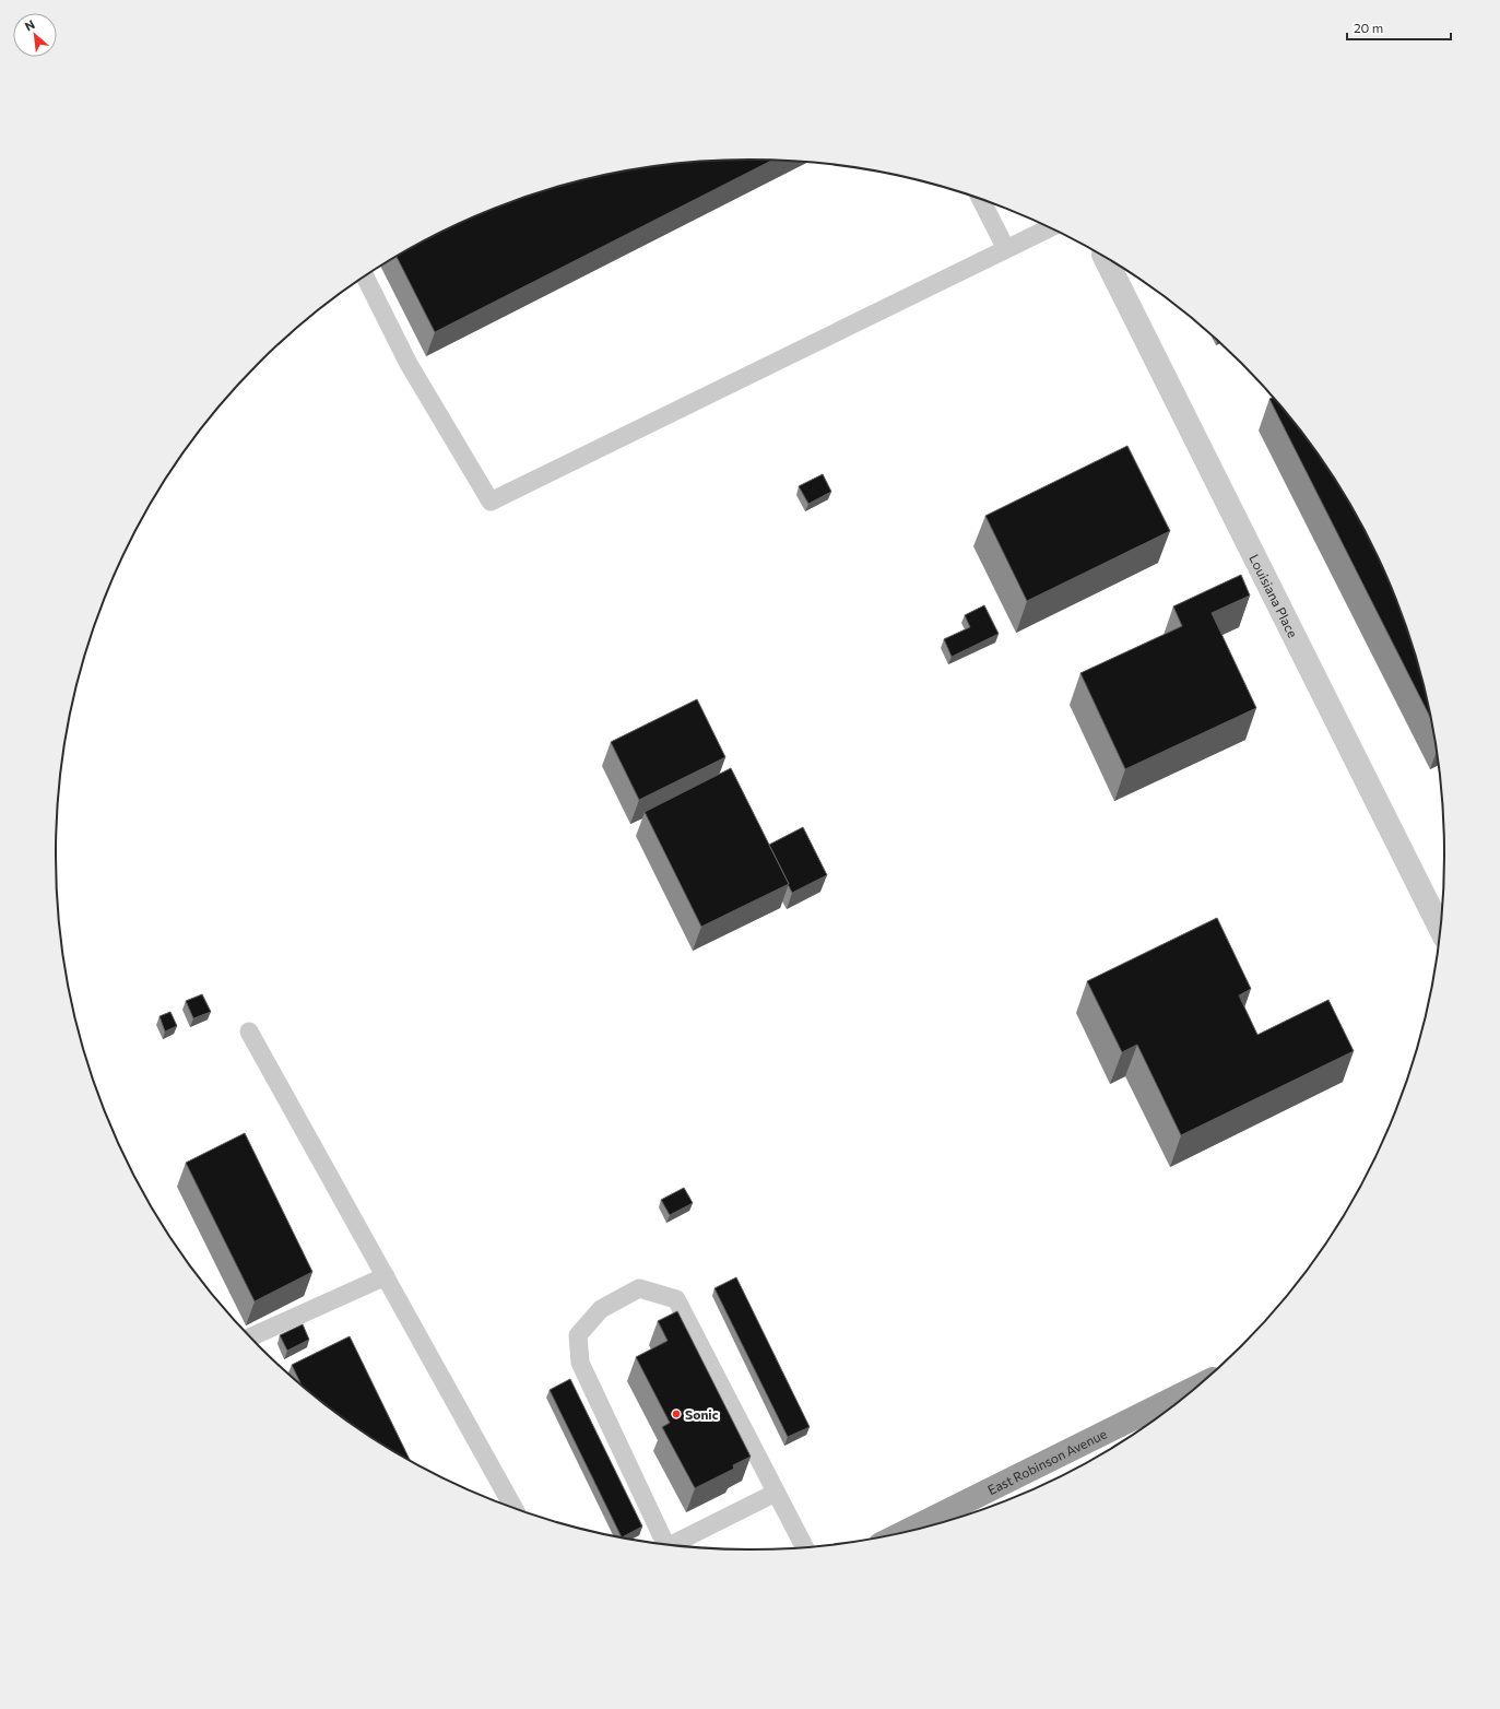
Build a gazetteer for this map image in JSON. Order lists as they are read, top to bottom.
{
  "streets": {
    "highway": ["East Robinson Avenue"],
    "street": ["Louisiana Place"]
  },
  "places": ["Sonic"],
  "scale_bar": "20 m",
  "north": "top left"
}
